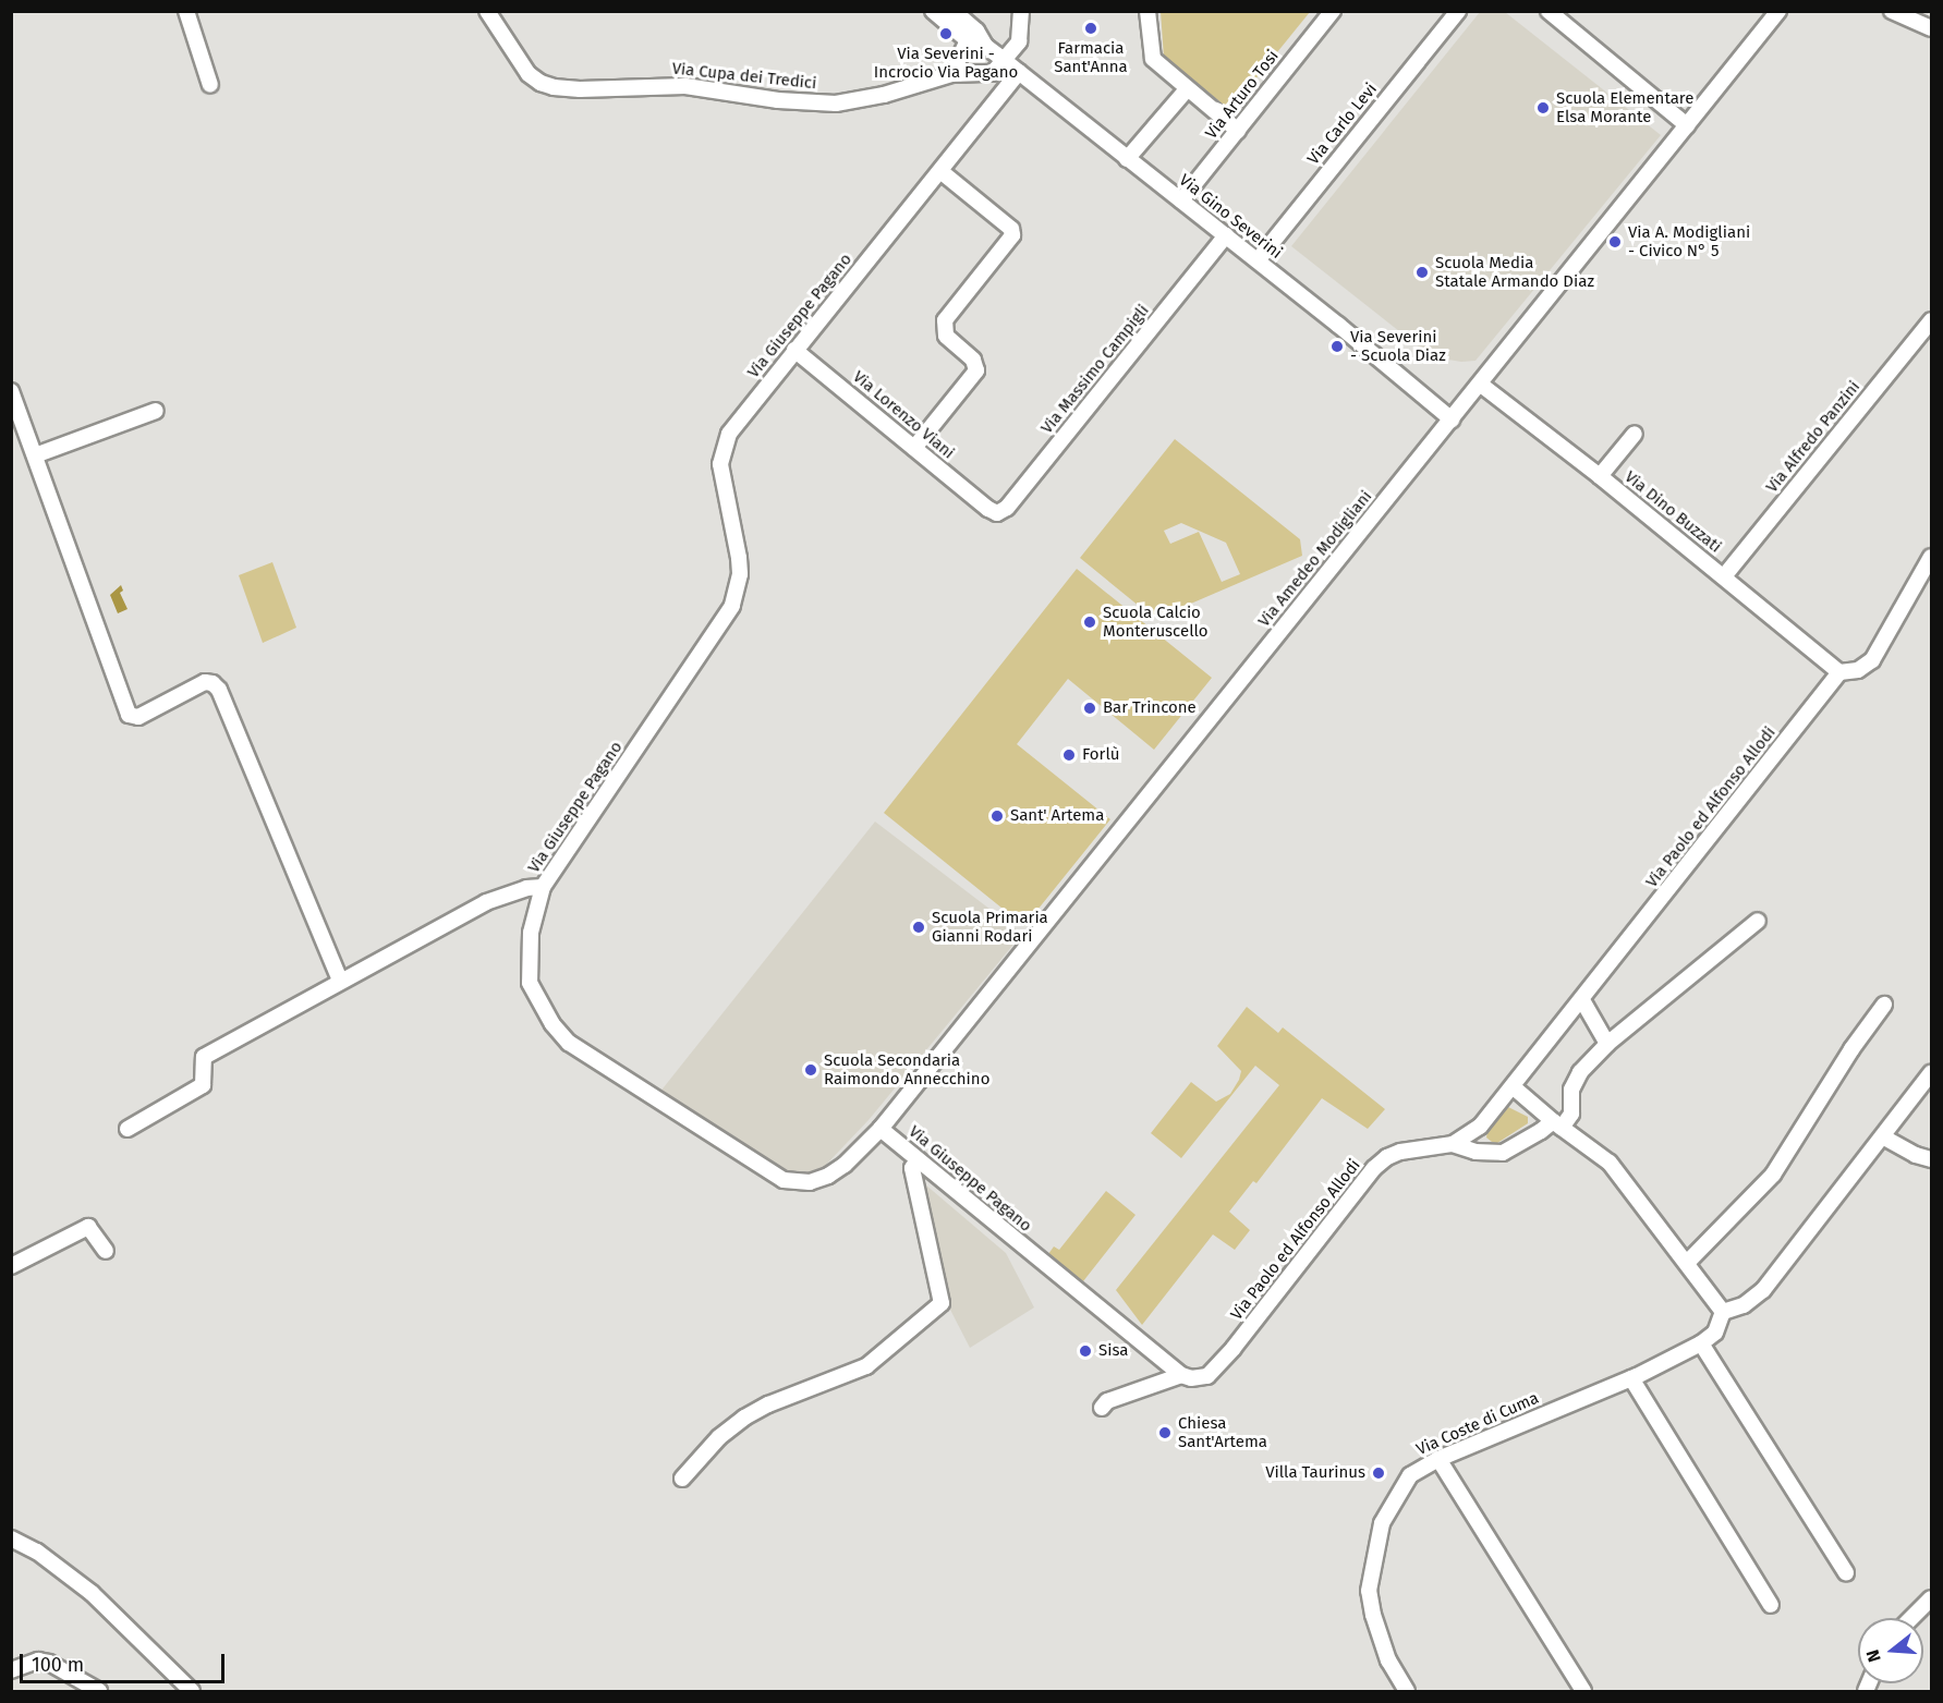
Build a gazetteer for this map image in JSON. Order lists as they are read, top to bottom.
{
  "streets": {
    "street": [
      "Via Cupa dei Tredici",
      "Via Arturo Tosi",
      "Via Carlo Levi",
      "Via Gino Severini",
      "Via Giuseppe Pagano",
      "Via Massimo Campigli",
      "Via Lorenzo Viani",
      "Via Alfredo Panzini",
      "Via Dino Buzzati",
      "Via Amedeo Modigliani",
      "Via Paolo ed Alfonso Allodi",
      "Via Coste di Cuma"
    ]
  },
  "crossings": [
    ["Via Cupa dei Tredici", "Via Gino Severini"],
    ["Via Arturo Tosi", "Via Gino Severini"],
    ["Via Carlo Levi", "Via Gino Severini"],
    ["Via Gino Severini", "Via Giuseppe Pagano"],
    ["Via Gino Severini", "Via Massimo Campigli"],
    ["Via Gino Severini", "Via Amedeo Modigliani"],
    ["Via Giuseppe Pagano", "Via Lorenzo Viani"],
    ["Via Giuseppe Pagano", "Via Amedeo Modigliani"],
    ["Via Giuseppe Pagano", "Via Paolo ed Alfonso Allodi"],
    ["Via Massimo Campigli", "Via Lorenzo Viani"],
    ["Via Alfredo Panzini", "Via Dino Buzzati"],
    ["Via Dino Buzzati", "Via Amedeo Modigliani"],
    ["Via Dino Buzzati", "Via Paolo ed Alfonso Allodi"]
  ],
  "places": [
    "Farmacia Sant'Anna",
    "Via Severini - Incrocio Via Pagano",
    "Scuola Elementare Elsa Morante",
    "Via A. Modigliani - Civico N° 5",
    "Scuola Media Statale Armando Diaz",
    "Via Severini - Scuola Diaz",
    "Scuola Calcio Monteruscello",
    "Bar Trincone",
    "Forlù",
    "Sant' Artema",
    "Scuola Primaria Gianni Rodari",
    "Scuola Secondaria Raimondo Annecchino",
    "Sisa",
    "Chiesa Sant'Artema",
    "Villa Taurinus"
  ],
  "scale_bar": "100 m",
  "north": "left"
}
